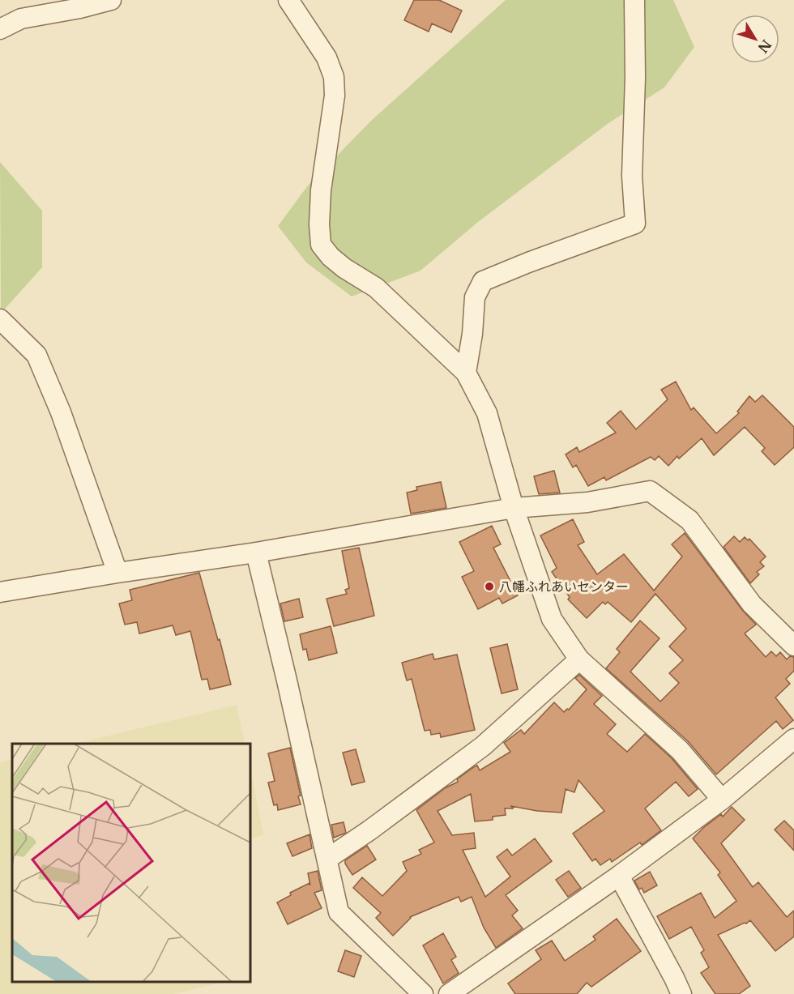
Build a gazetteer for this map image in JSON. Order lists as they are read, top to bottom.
{
  "places": ["八幡ふれあいセンター"],
  "north": "bottom right"
}
